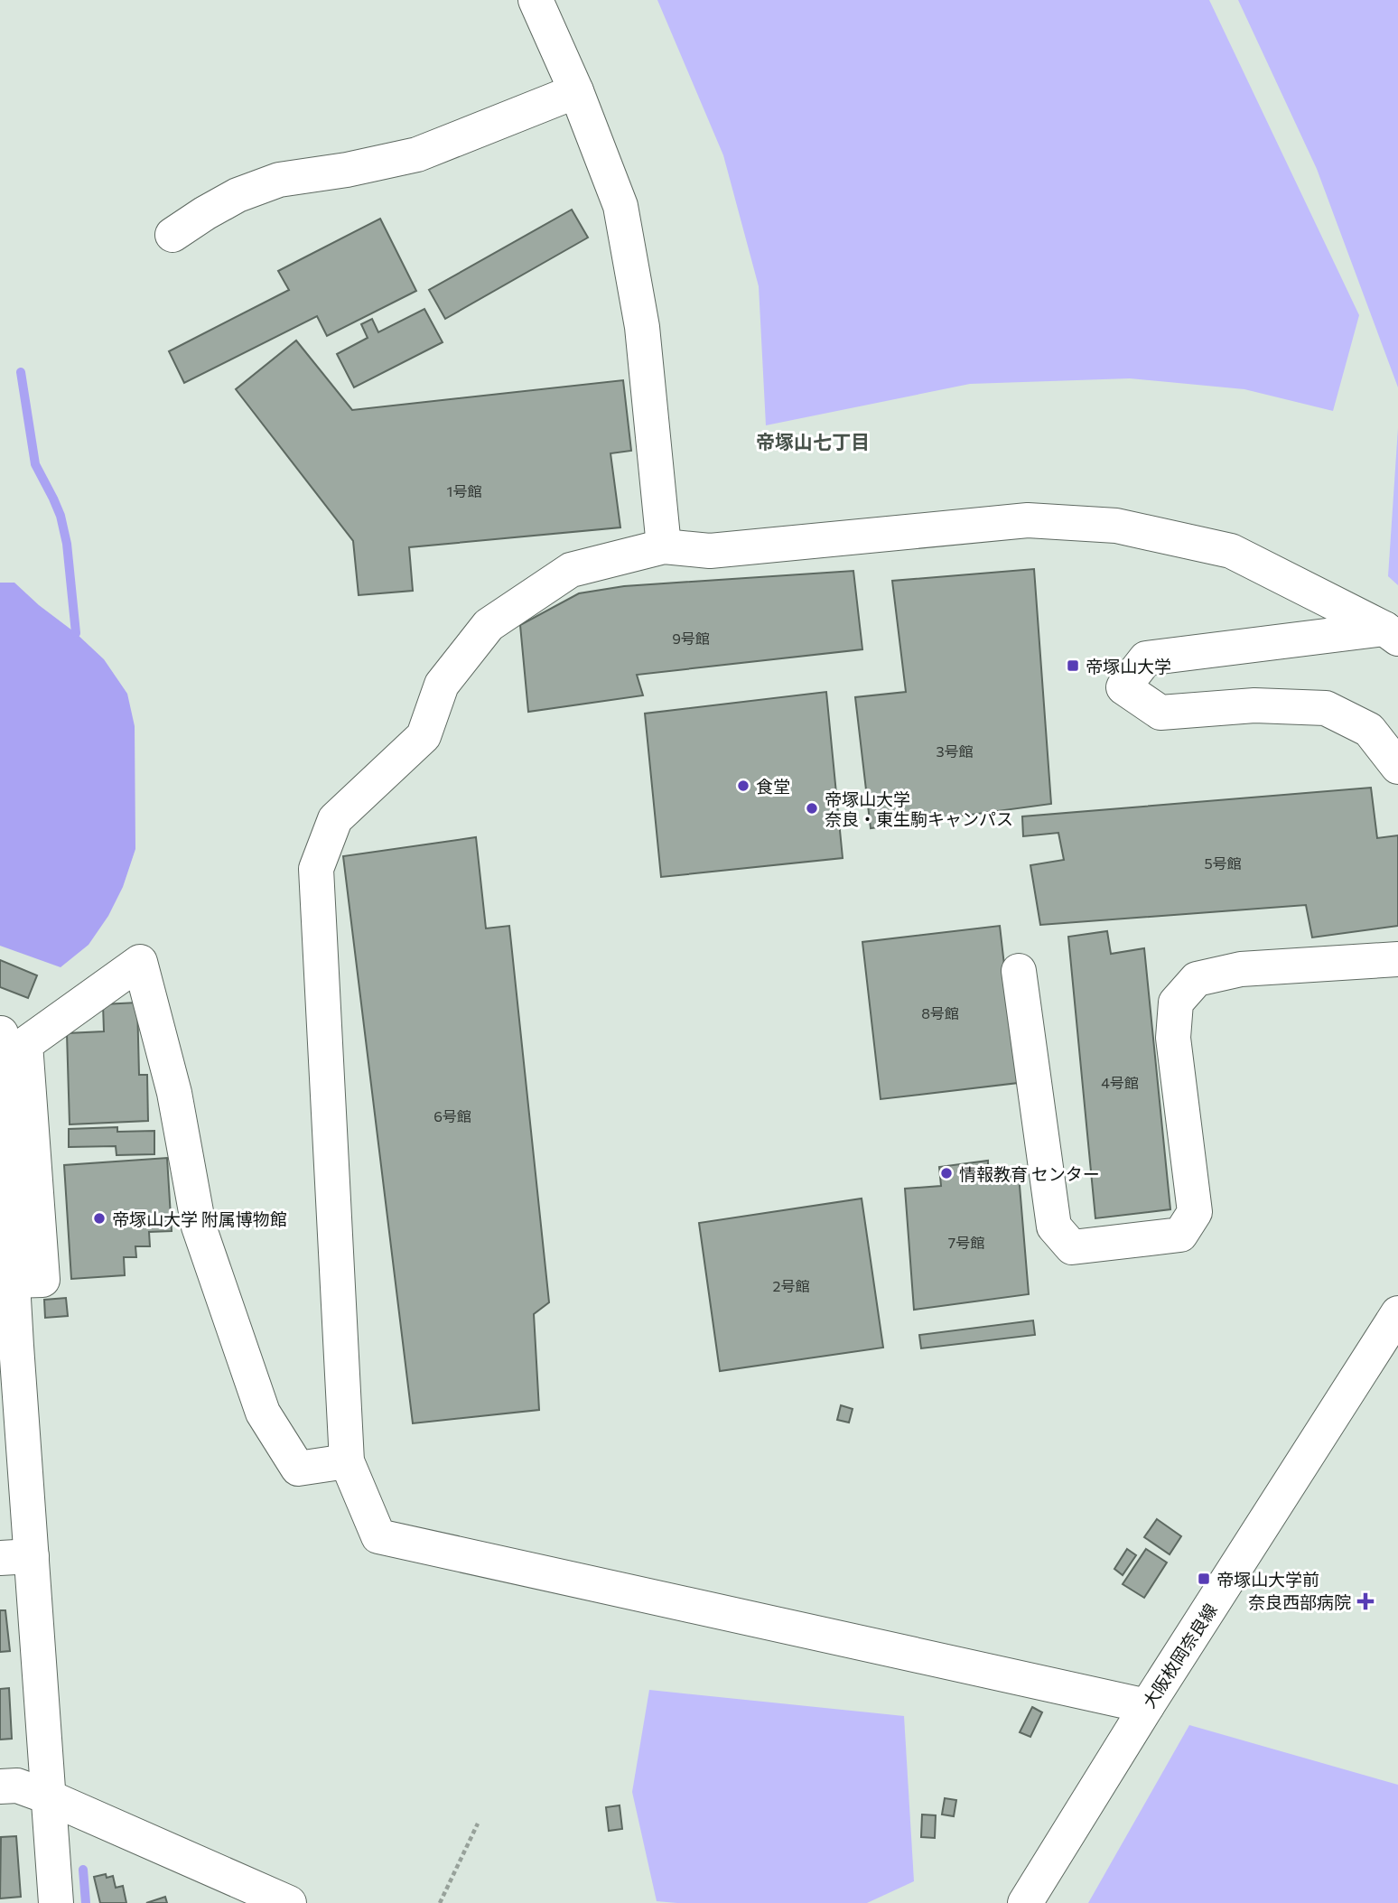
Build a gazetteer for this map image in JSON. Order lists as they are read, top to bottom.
{
  "streets": {
    "street": ["大阪枚岡奈良線"]
  },
  "districts": ["帝塚山七丁目"],
  "places": {
    "transit": ["帝塚山大学", "帝塚山大学前"],
    "other": [
      "食堂",
      "帝塚山大学 奈良・東生駒キャンパス",
      "情報教育 センター",
      "帝塚山大学 附属博物館"
    ],
    "health": ["奈良西部病院"]
  },
  "house_numbers": [
    "1号館",
    "9号館",
    "3号館",
    "5号館",
    "8号館",
    "4号館",
    "6号館",
    "7号館",
    "2号館"
  ]
}
